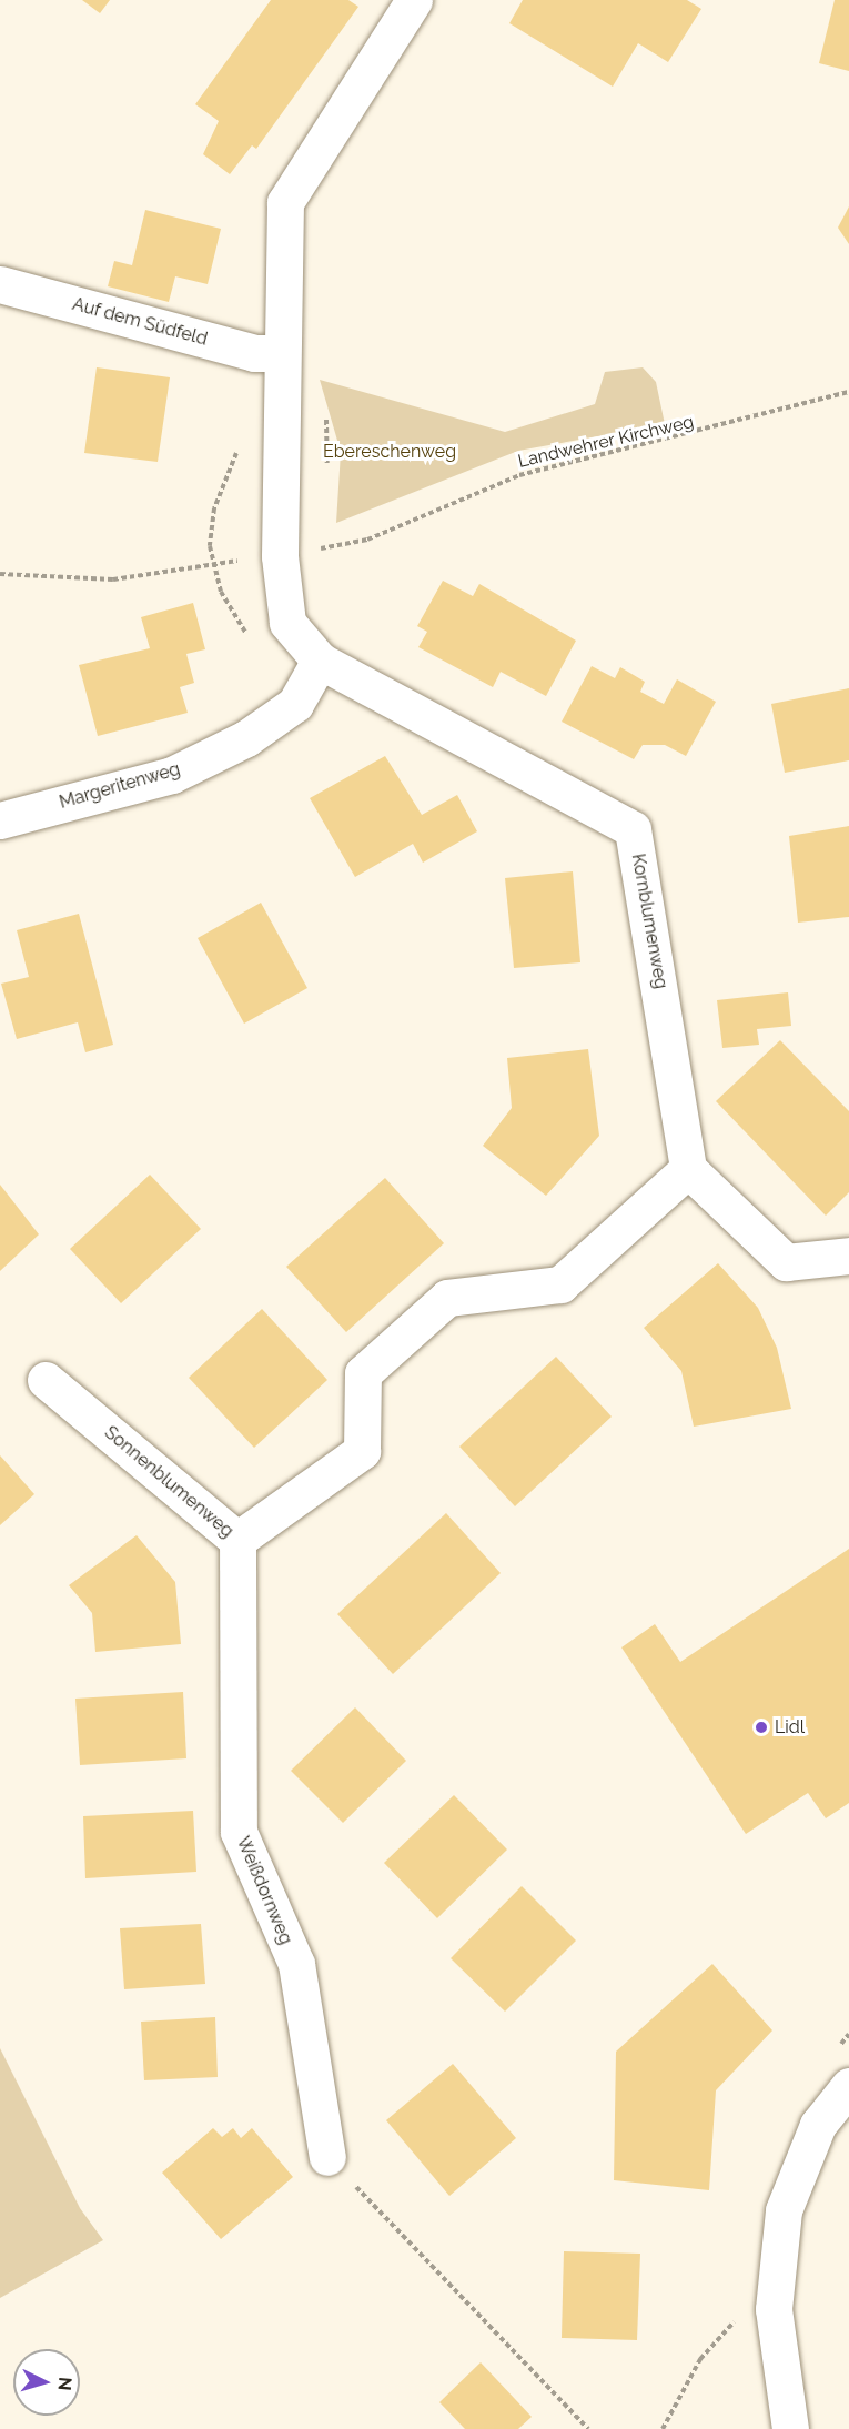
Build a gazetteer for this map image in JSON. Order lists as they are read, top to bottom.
{
  "streets": {
    "street": [
      "Auf dem Südfeld",
      "Margeritenweg",
      "Kornblumenweg",
      "Sonnenblumenweg",
      "Weißdornweg"
    ],
    "path": ["Landwehrer Kirchweg"]
  },
  "crossings": [
    ["Margeritenweg", "Kornblumenweg"],
    ["Kornblumenweg", "Sonnenblumenweg"],
    ["Sonnenblumenweg", "Weißdornweg"]
  ],
  "parks": ["Ebereschenweg"],
  "places": ["Lidl"],
  "north": "right"
}
